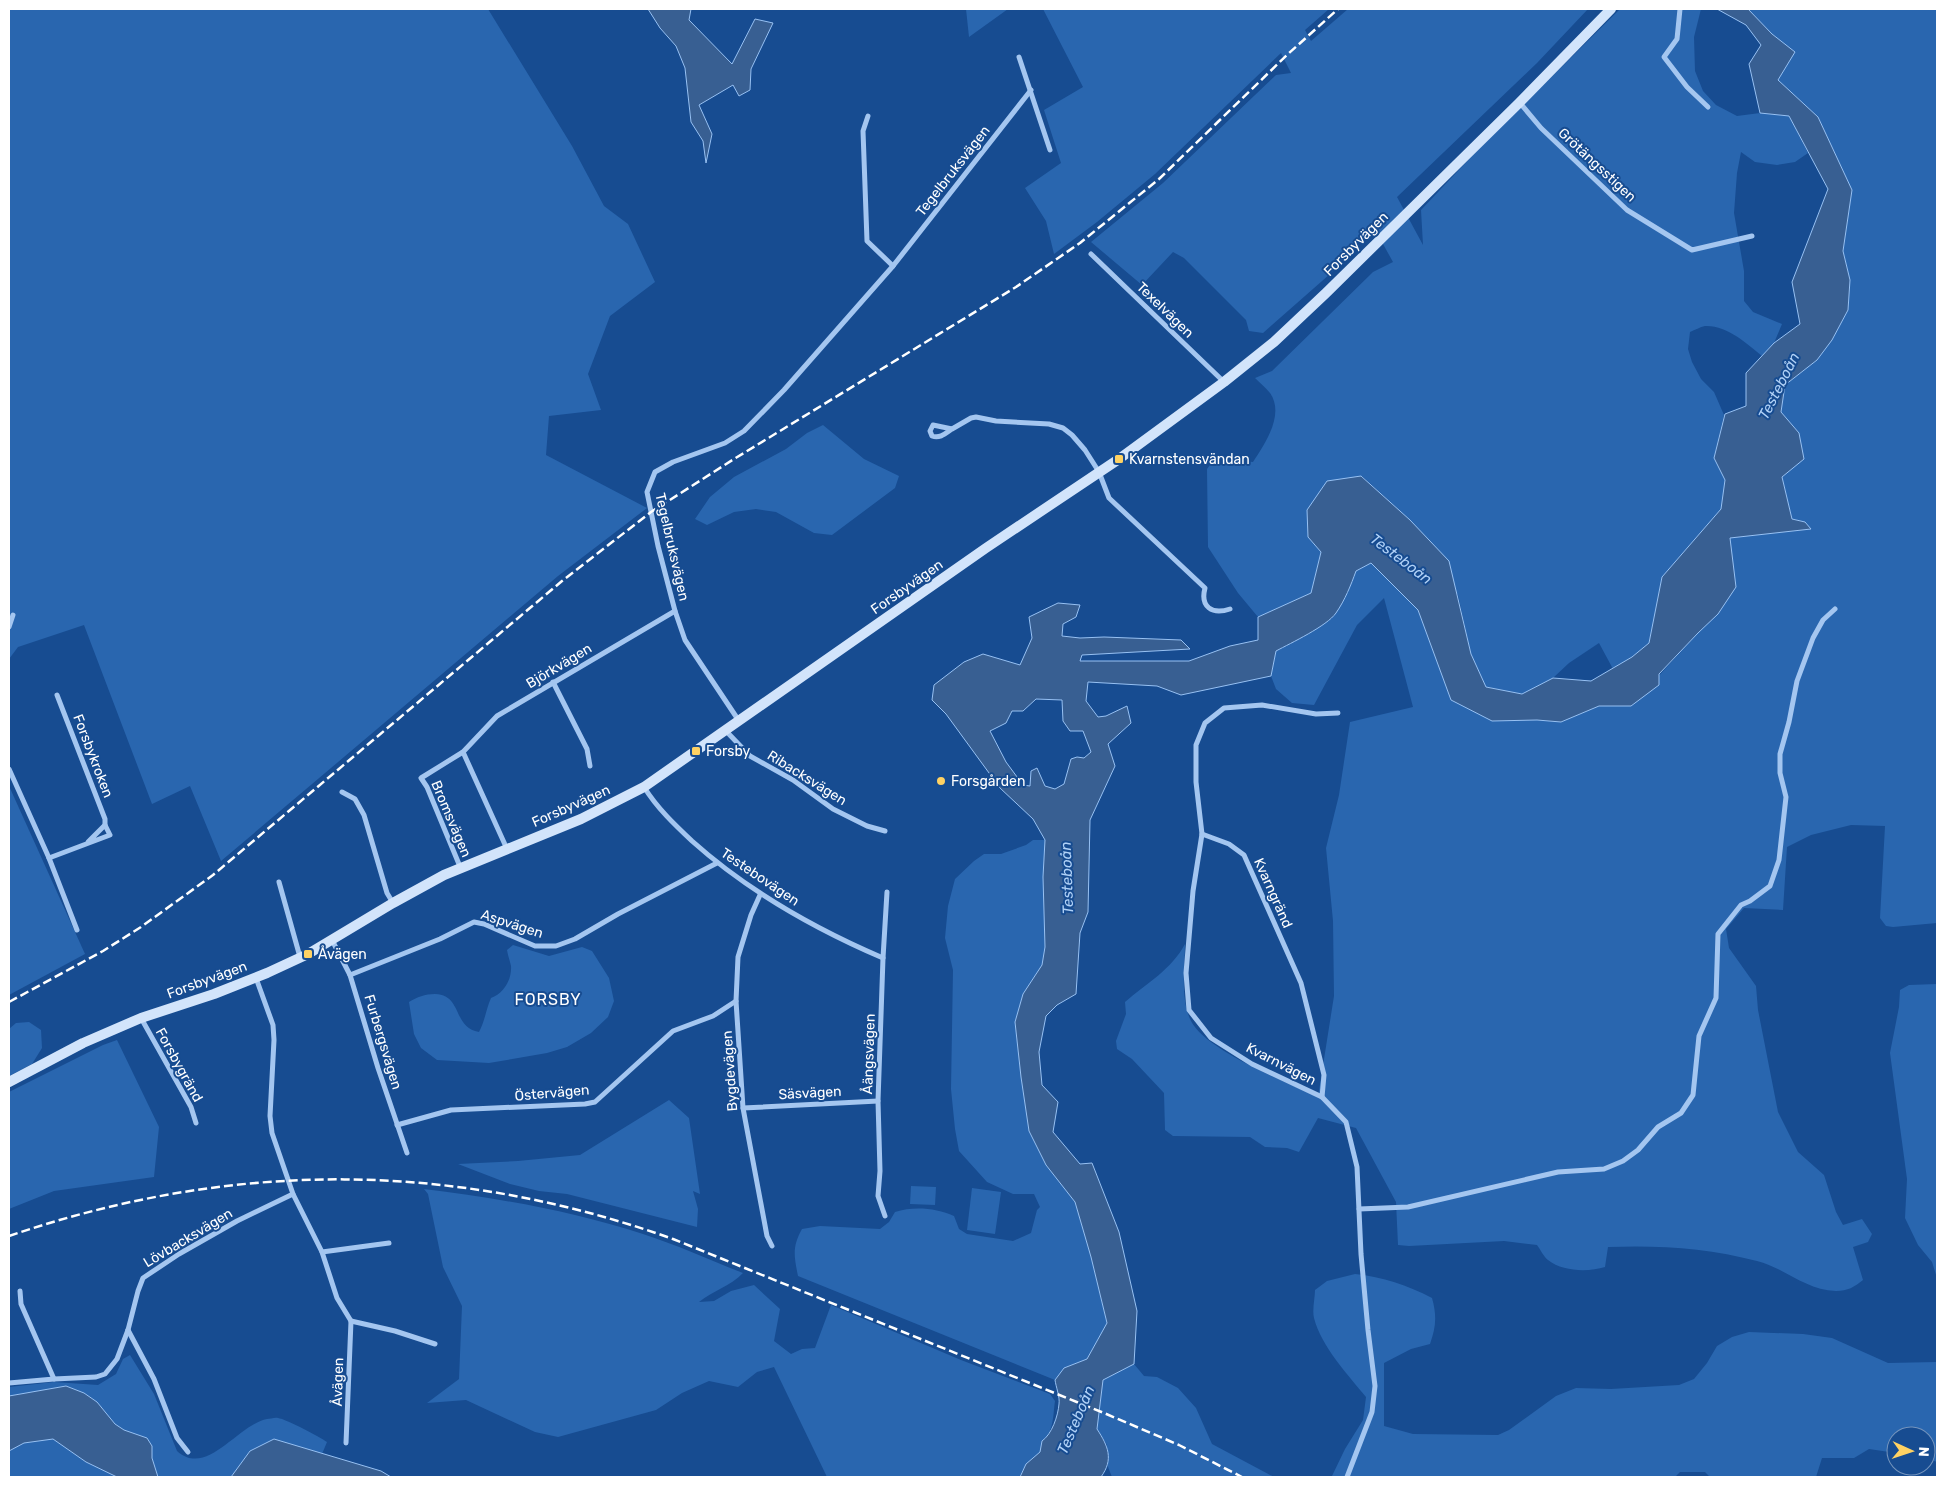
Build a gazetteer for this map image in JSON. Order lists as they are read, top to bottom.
{
  "streets": {
    "street": [
      "Grötängsstigen",
      "Tegelbruksvägen",
      "Forsbyvägen",
      "Texelvägen",
      "Björkvägen",
      "Forsbykroken",
      "Ribacksvägen",
      "Bromsvägen",
      "Testebovägen",
      "Kvarngränd",
      "Aspvägen",
      "Furbergsvägen",
      "Åängsvägen",
      "Kvarnvägen",
      "Forsbygränd",
      "Bygdevägen",
      "Östervägen",
      "Säsvägen",
      "Lövbacksvägen",
      "Åvägen"
    ]
  },
  "crossings": [
    ["Grötängsstigen", "Forsbyvägen"],
    ["Tegelbruksvägen", "Forsbyvägen"],
    ["Tegelbruksvägen", "Björkvägen"],
    ["Forsbyvägen", "Texelvägen"],
    ["Forsbyvägen", "Ribacksvägen"],
    ["Forsbyvägen", "Bromsvägen"],
    ["Forsbyvägen", "Testebovägen"],
    ["Forsbyvägen", "Furbergsvägen"],
    ["Forsbyvägen", "Forsbygränd"],
    ["Björkvägen", "Bromsvägen"],
    ["Testebovägen", "Aspvägen"],
    ["Testebovägen", "Åängsvägen"],
    ["Testebovägen", "Bygdevägen"],
    ["Kvarngränd", "Kvarnvägen"],
    ["Aspvägen", "Furbergsvägen"],
    ["Furbergsvägen", "Östervägen"],
    ["Åängsvägen", "Säsvägen"],
    ["Bygdevägen", "Östervägen"],
    ["Bygdevägen", "Säsvägen"]
  ],
  "districts": ["FORSBY"],
  "water": ["Testeboån"],
  "places": {
    "transit": ["Kvarnstensvändan", "Forsby", "Åvägen"],
    "other": ["Forsgården"]
  },
  "north": "right"
}
